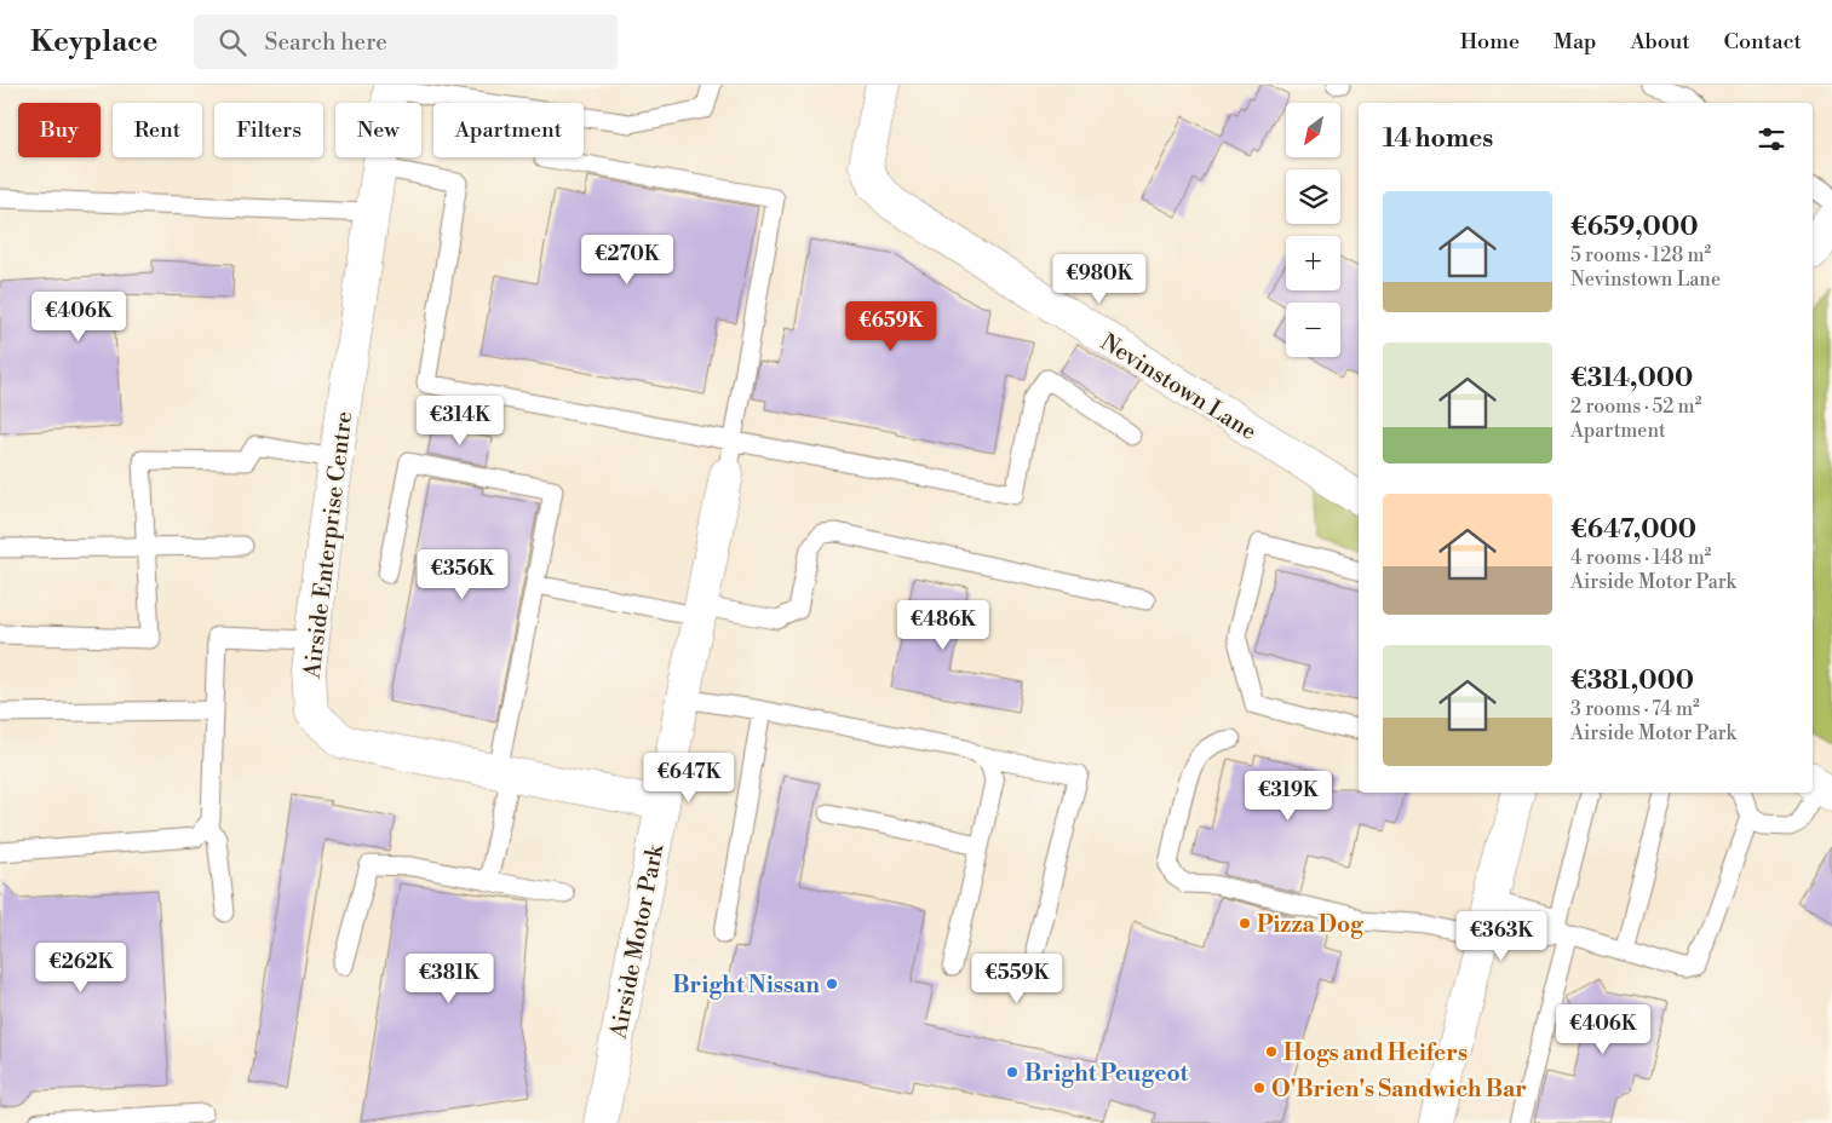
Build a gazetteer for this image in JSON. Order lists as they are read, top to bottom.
{
  "streets": {
    "street": ["Nevinstown Lane", "Airside Enterprise Centre", "Airside Motor Park"]
  },
  "crossings": [
    ["Airside Enterprise Centre", "Airside Motor Park"]
  ],
  "places": [
    "Pizza Dog",
    "Bright Nissan",
    "Hogs and Heifers",
    "Bright Peugeot",
    "O'Brien's Sandwich Bar"
  ],
  "north": "bottom left",
  "page": {
    "header": "Keyplace",
    "search": "Search here",
    "nav": [
      "Home",
      "Map",
      "About",
      "Contact"
    ],
    "map_buttons": ["+", "−"],
    "chip": [
      "Buy",
      "Rent",
      "Filters",
      "New",
      "Apartment"
    ],
    "heading": "14 homes",
    "list": [
      {
        "name": "€659,000",
        "note": "5 rooms · 128 m² · Nevinstown Lane"
      },
      {
        "name": "€314,000",
        "note": "2 rooms · 52 m² · Apartment"
      },
      {
        "name": "€647,000",
        "note": "4 rooms · 148 m² · Airside Motor Park"
      },
      {
        "name": "€381,000",
        "note": "3 rooms · 74 m² · Airside Motor Park"
      }
    ],
    "price": [
      "€270K",
      "€980K",
      "€406K",
      "€659K",
      "€314K",
      "€356K",
      "€486K",
      "€647K",
      "€319K",
      "€363K",
      "€262K",
      "€381K",
      "€559K",
      "€406K"
    ]
  }
}
